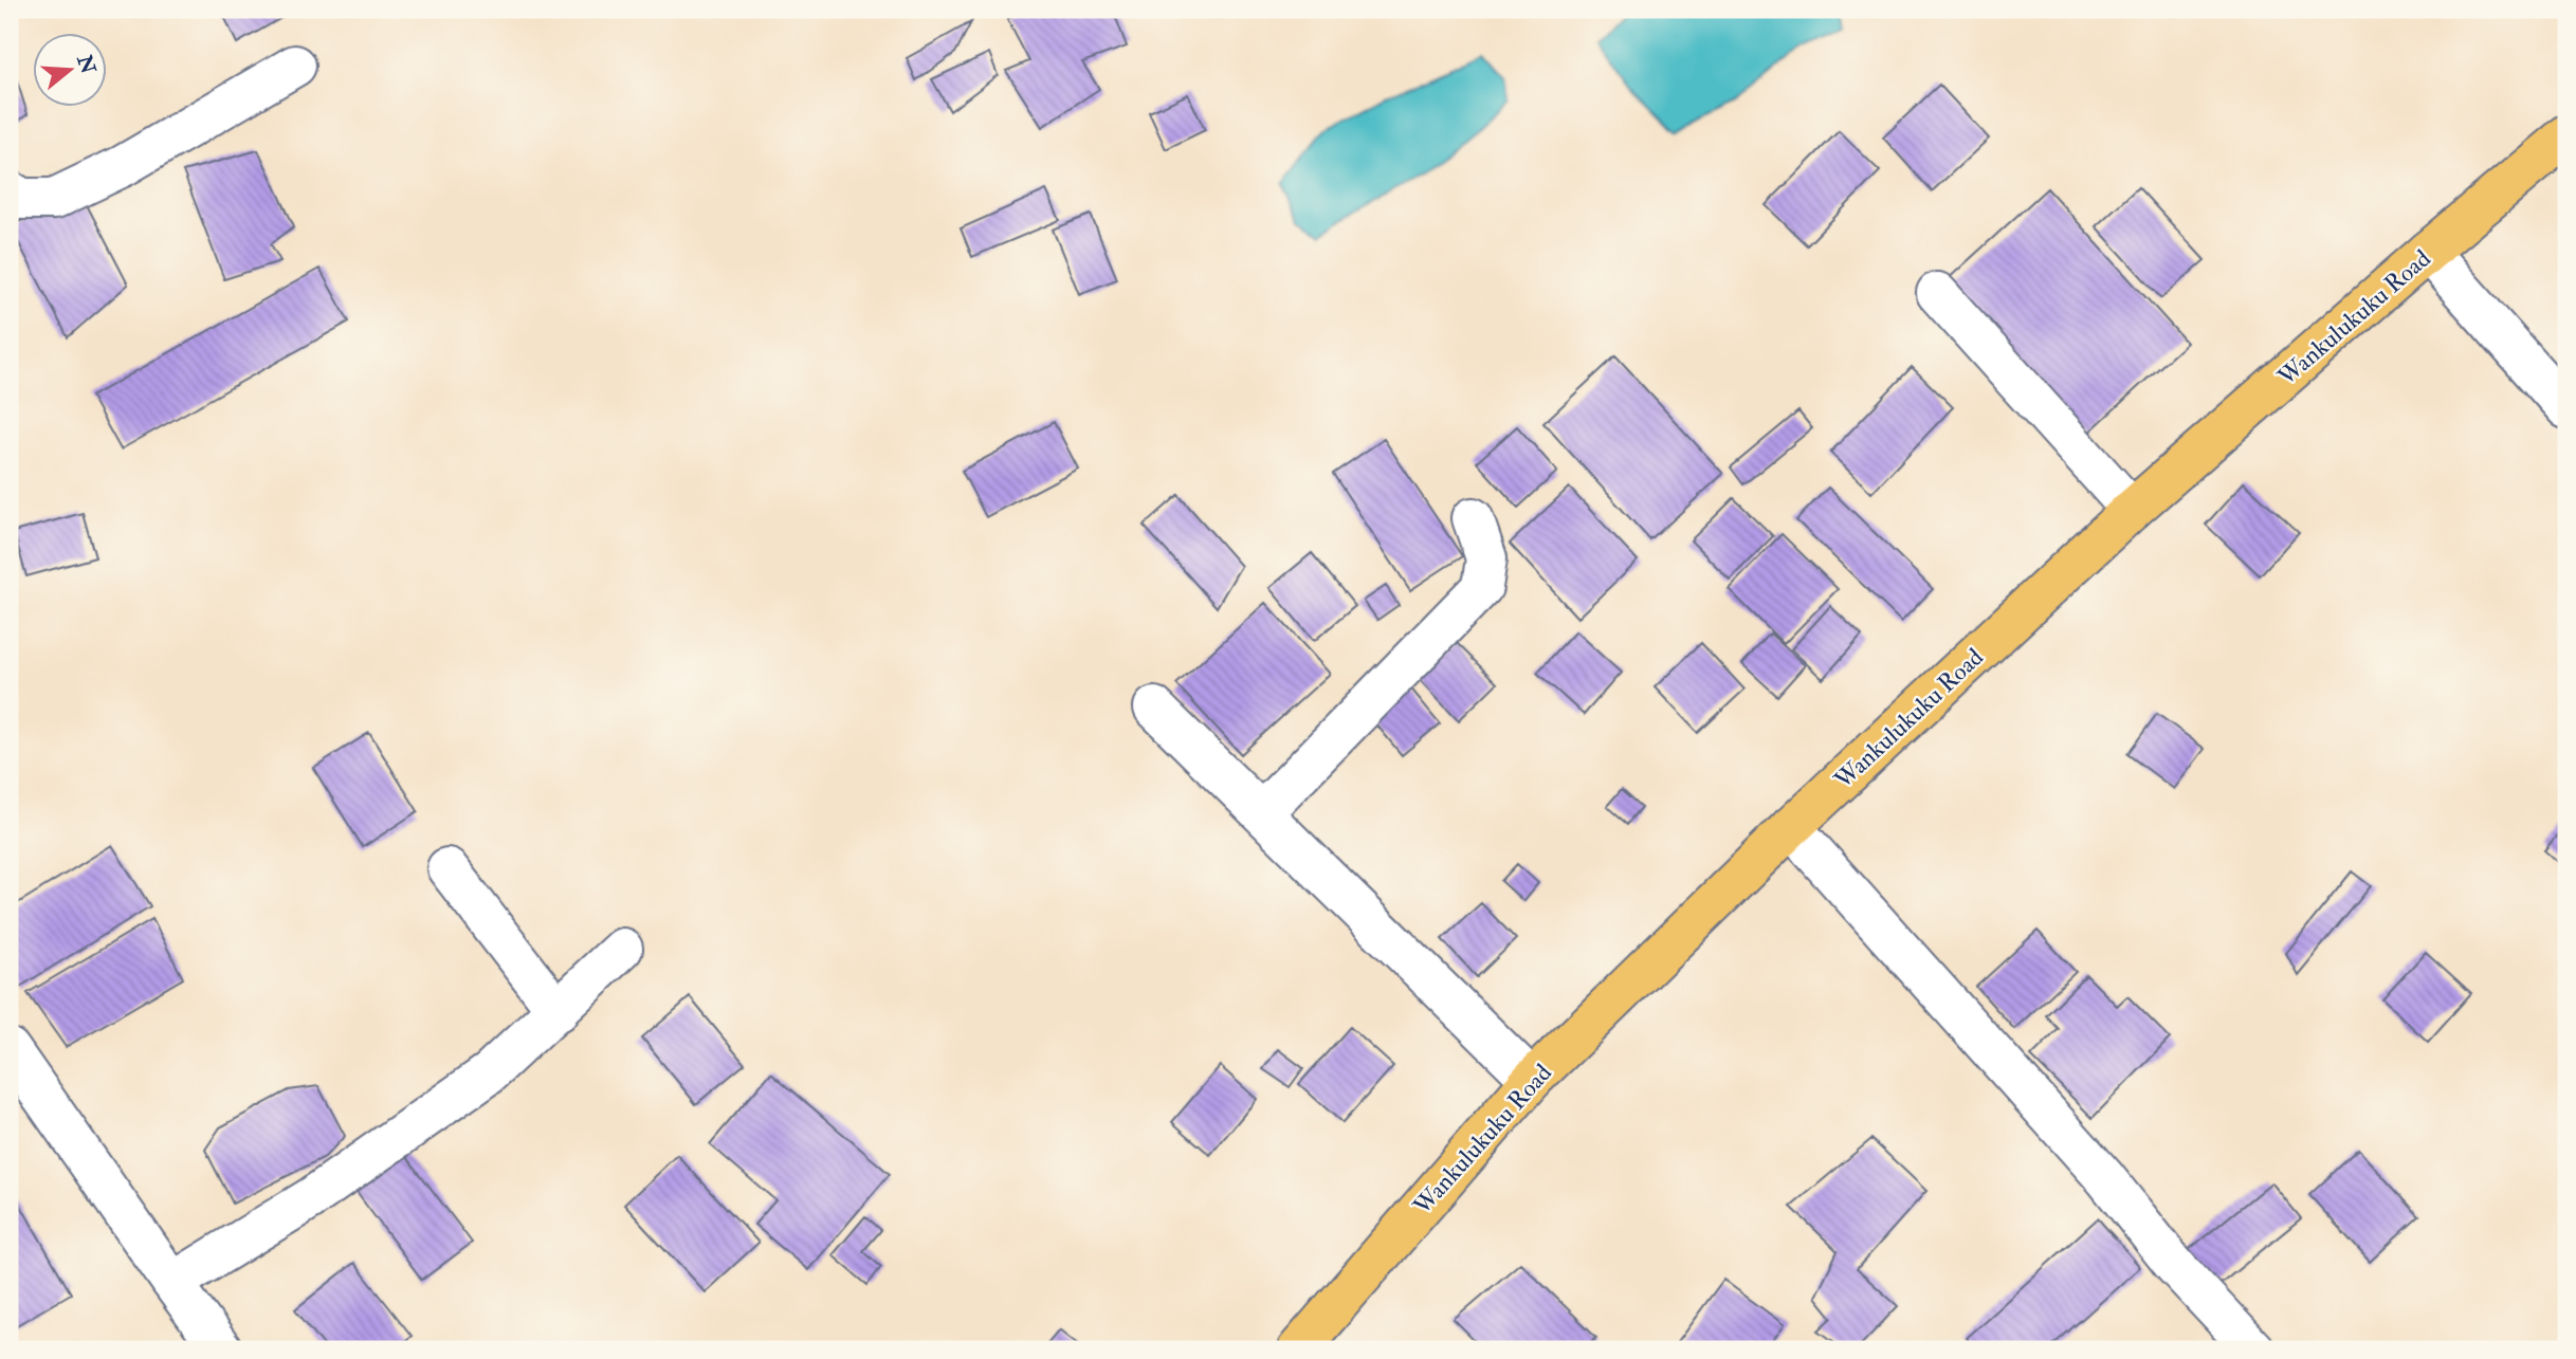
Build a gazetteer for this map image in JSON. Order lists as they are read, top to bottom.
{
  "streets": {
    "main road": ["Wankulukuku Road"]
  },
  "north": "right"
}
